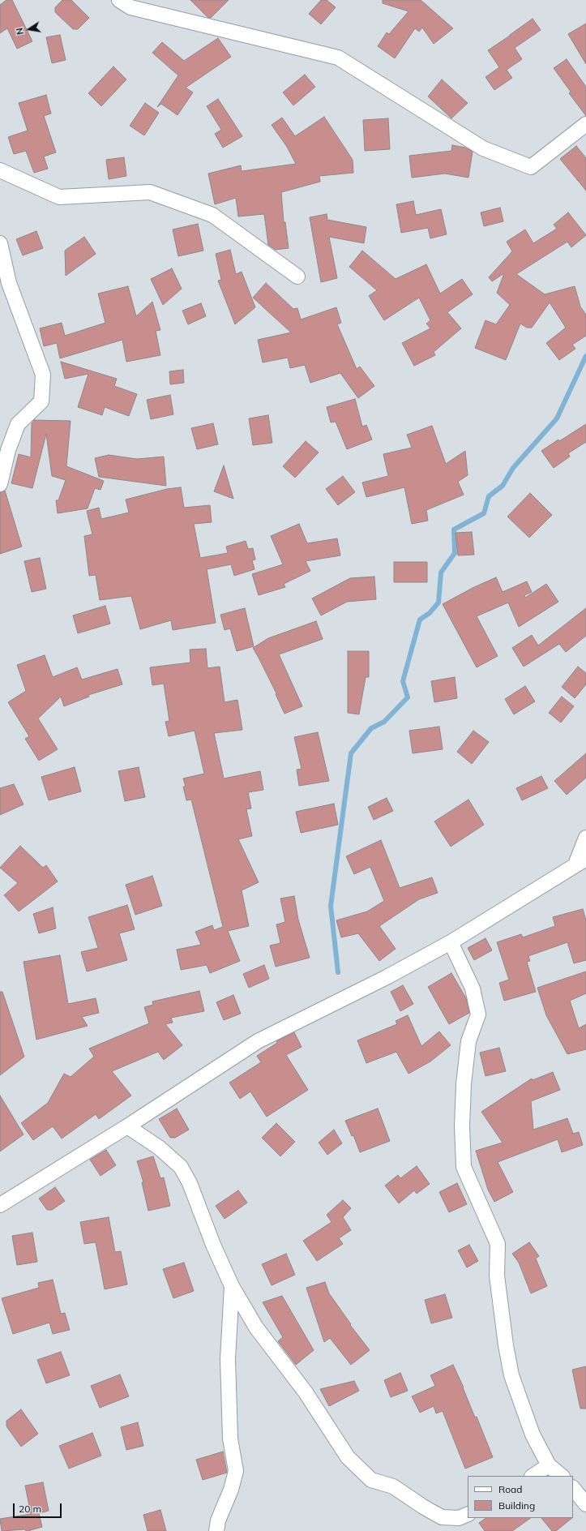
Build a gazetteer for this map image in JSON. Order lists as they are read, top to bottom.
{
  "legend": ["Road", "Building"],
  "scale_bar": "20 m",
  "north": "left"
}
